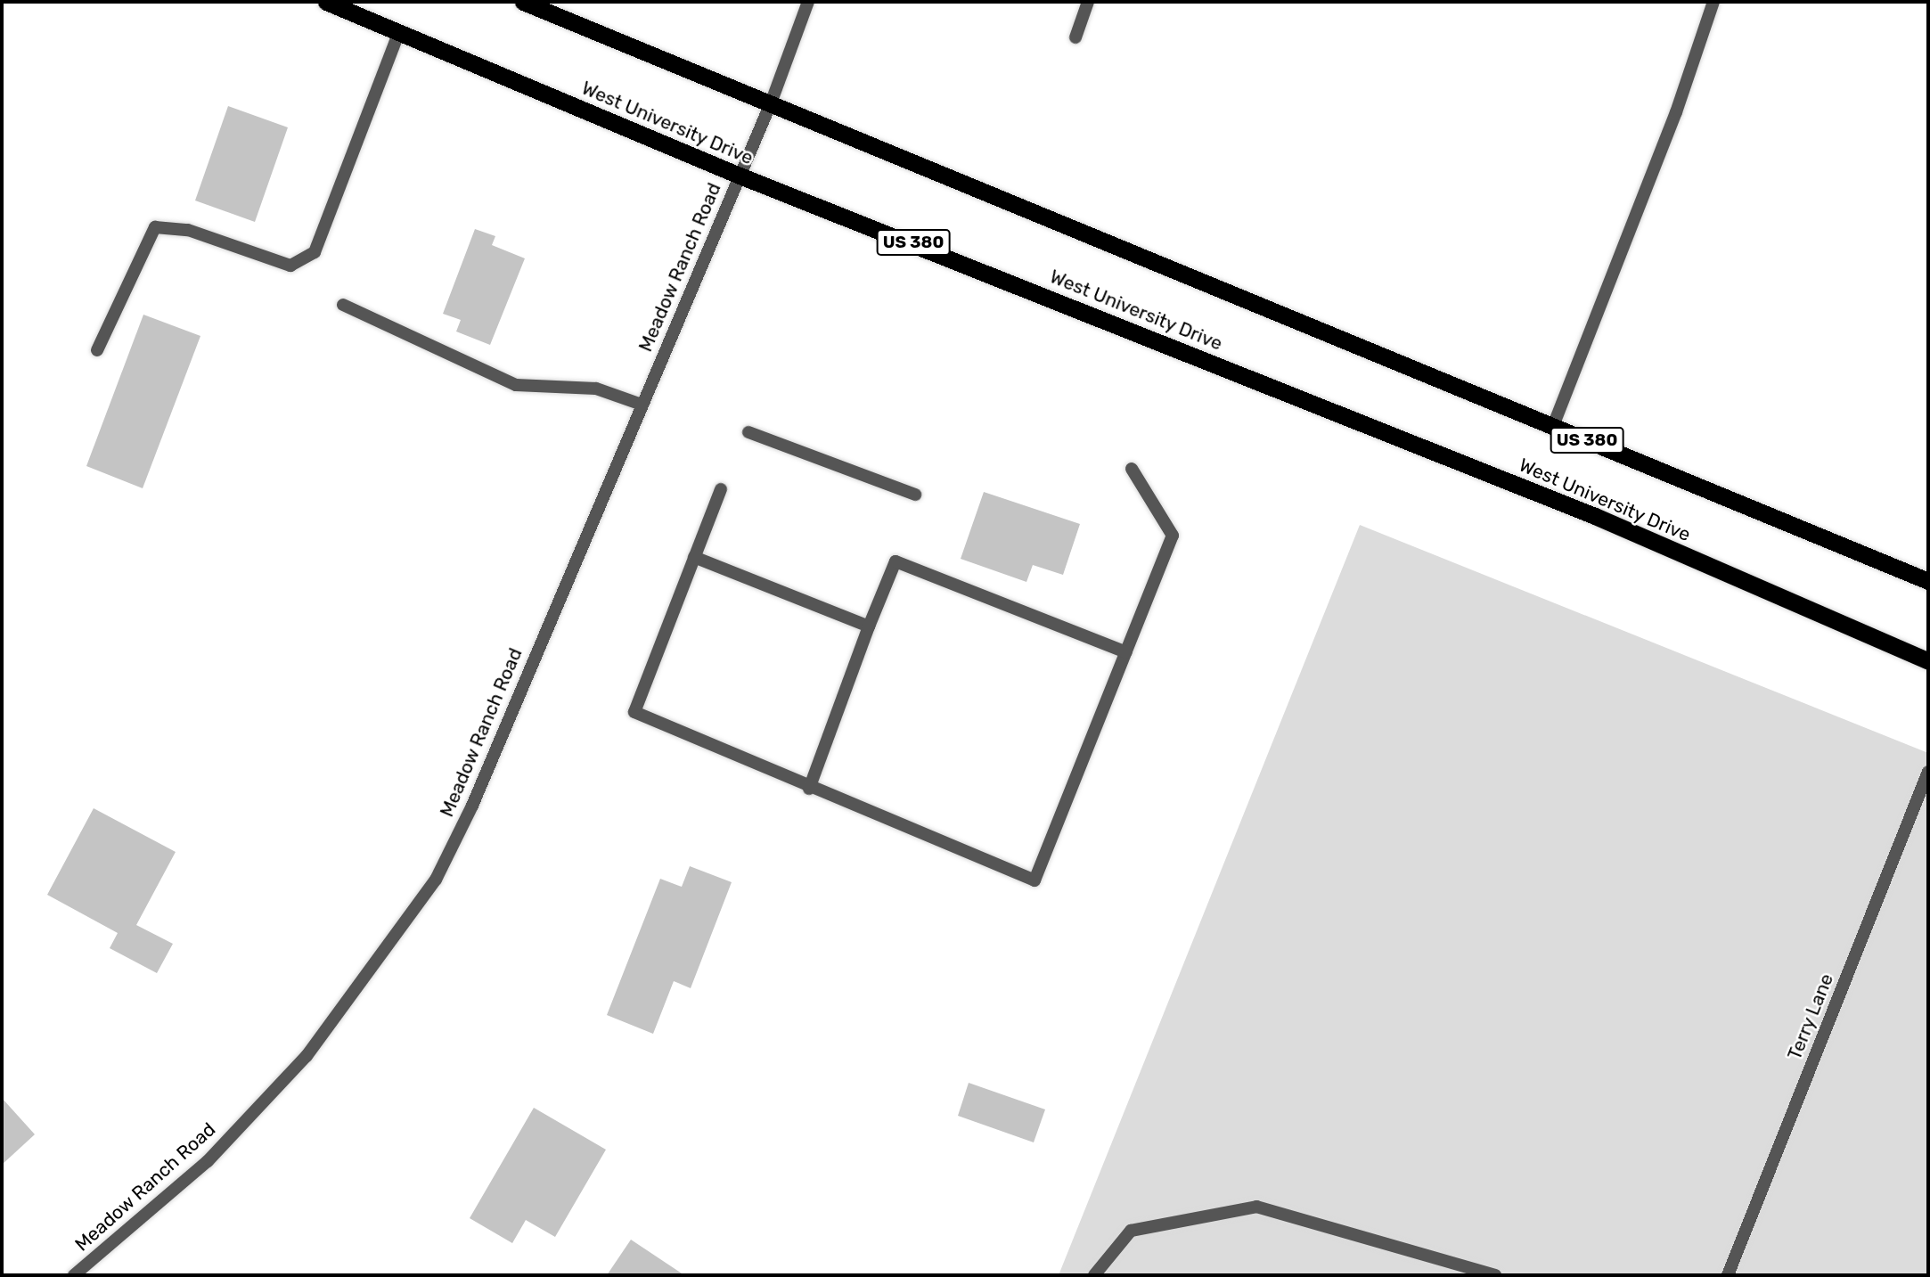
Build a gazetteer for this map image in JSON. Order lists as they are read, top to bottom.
{
  "streets": {
    "highway": ["West University Drive", "US 380"],
    "street": ["Meadow Ranch Road", "Terry Lane"]
  },
  "crossings": [
    ["West University Drive", "Meadow Ranch Road"],
    ["US 380", "Meadow Ranch Road"]
  ]
}
